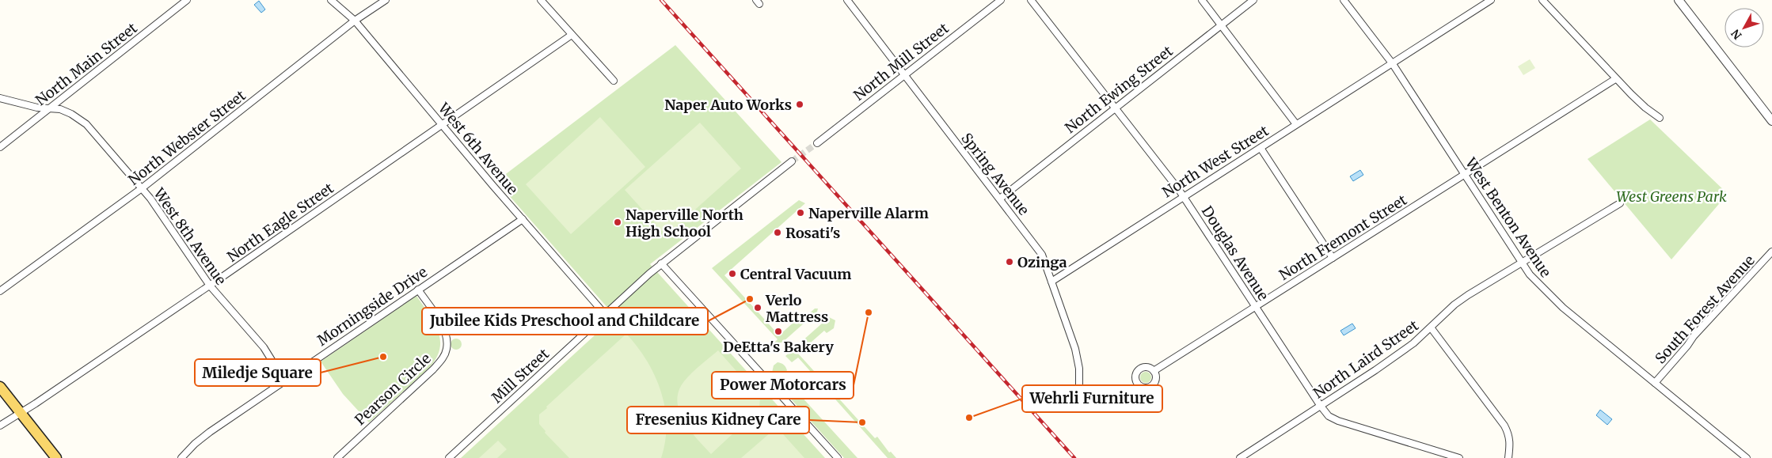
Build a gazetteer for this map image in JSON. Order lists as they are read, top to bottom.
{
  "streets": {
    "street": [
      "North Mill Street",
      "North Main Street",
      "North Ewing Street",
      "North Webster Street",
      "West 6th Avenue",
      "North West Street",
      "Spring Avenue",
      "West Benton Avenue",
      "North Eagle Street",
      "West 8th Avenue",
      "North Fremont Street",
      "Douglas Avenue",
      "Morningside Drive",
      "South Forest Avenue",
      "North Laird Street",
      "Mill Street",
      "Pearson Circle"
    ]
  },
  "crossings": [
    ["North Mill Street", "Spring Avenue"],
    ["North Main Street", "West 8th Avenue"],
    ["North Ewing Street", "Spring Avenue"],
    ["North Ewing Street", "Douglas Avenue"],
    ["North Webster Street", "West 6th Avenue"],
    ["North Webster Street", "West 8th Avenue"],
    ["West 6th Avenue", "North Eagle Street"],
    ["West 6th Avenue", "Morningside Drive"],
    ["West 6th Avenue", "Mill Street"],
    ["North West Street", "Spring Avenue"],
    ["North West Street", "West Benton Avenue"],
    ["North West Street", "Douglas Avenue"],
    ["West Benton Avenue", "North Fremont Street"],
    ["West Benton Avenue", "South Forest Avenue"],
    ["West Benton Avenue", "North Laird Street"],
    ["North Eagle Street", "West 8th Avenue"],
    ["West 8th Avenue", "Morningside Drive"],
    ["North Fremont Street", "Douglas Avenue"],
    ["Douglas Avenue", "North Laird Street"],
    ["Morningside Drive", "Pearson Circle"]
  ],
  "parks": ["West Greens Park"],
  "places": [
    "Naper Auto Works",
    "Naperville Alarm",
    "Naperville North High School",
    "Rosati's",
    "Ozinga",
    "Central Vacuum",
    "Jubilee Kids Preschool and Childcare",
    "Verlo Mattress",
    "Power Motorcars",
    "DeEtta's Bakery",
    "Miledje Square",
    "Wehrli Furniture",
    "Fresenius Kidney Care"
  ],
  "north": "bottom left"
}
